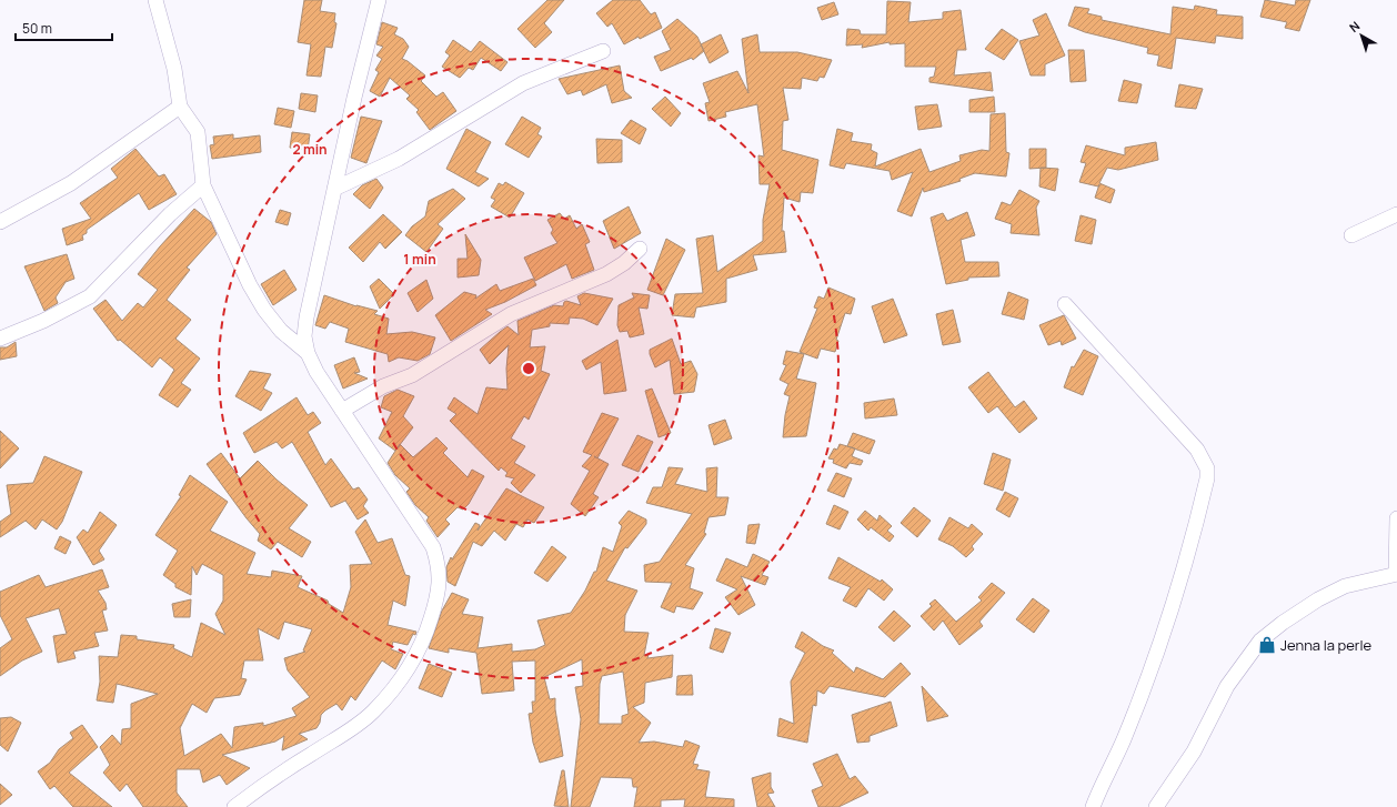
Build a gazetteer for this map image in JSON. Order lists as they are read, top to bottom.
{
  "places": {
    "shop": ["Jenna la perle"]
  },
  "scale_bar": "50 m",
  "north": "top left",
  "rings": ["2 min", "1 min"]
}
